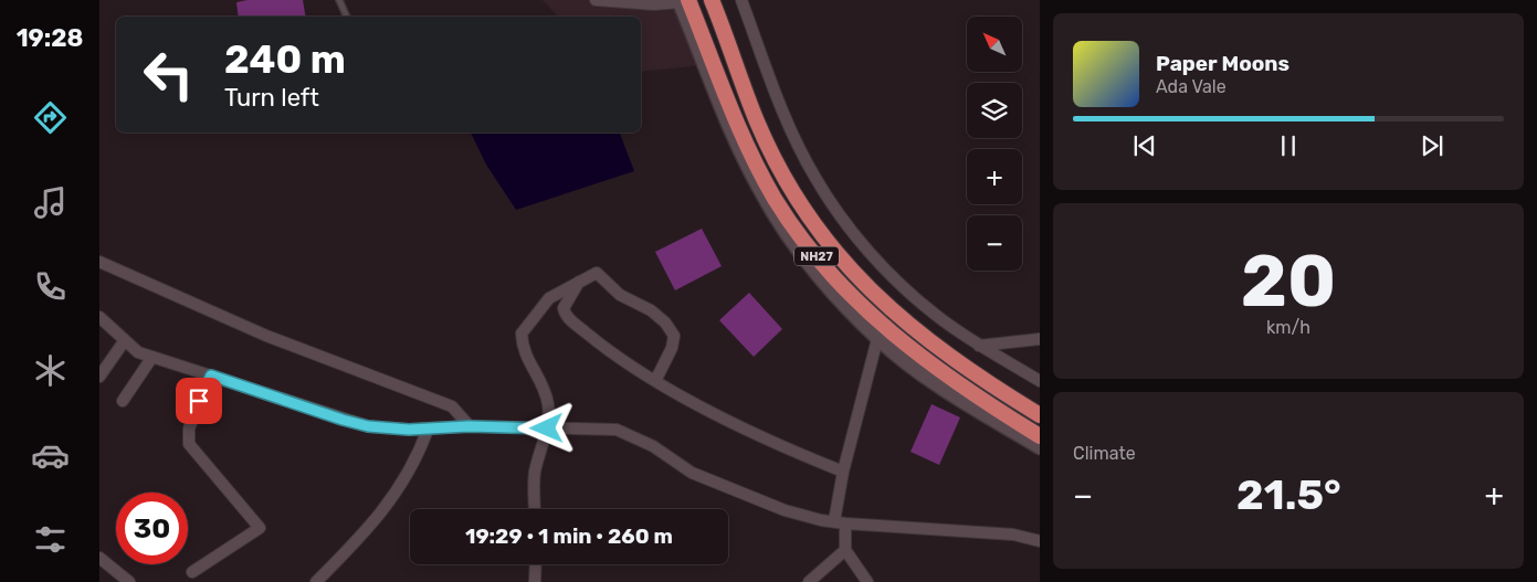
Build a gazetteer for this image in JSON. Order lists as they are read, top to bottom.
{
  "streets": {
    "highway": ["NH27"]
  },
  "north": "top left",
  "page": {
    "tabs": "19:28",
    "map_buttons": ["+", "−"],
    "turn": ["240 m", "Turn left"],
    "song": ["Paper Moons", "Ada Vale"],
    "tile": [
      ["20", "km/h"],
      "Climate"
    ],
    "heat": ["−", "21.5°", "+"],
    "limit": "30",
    "trip": "19:29 · 1 min · 260 m"
  }
}
